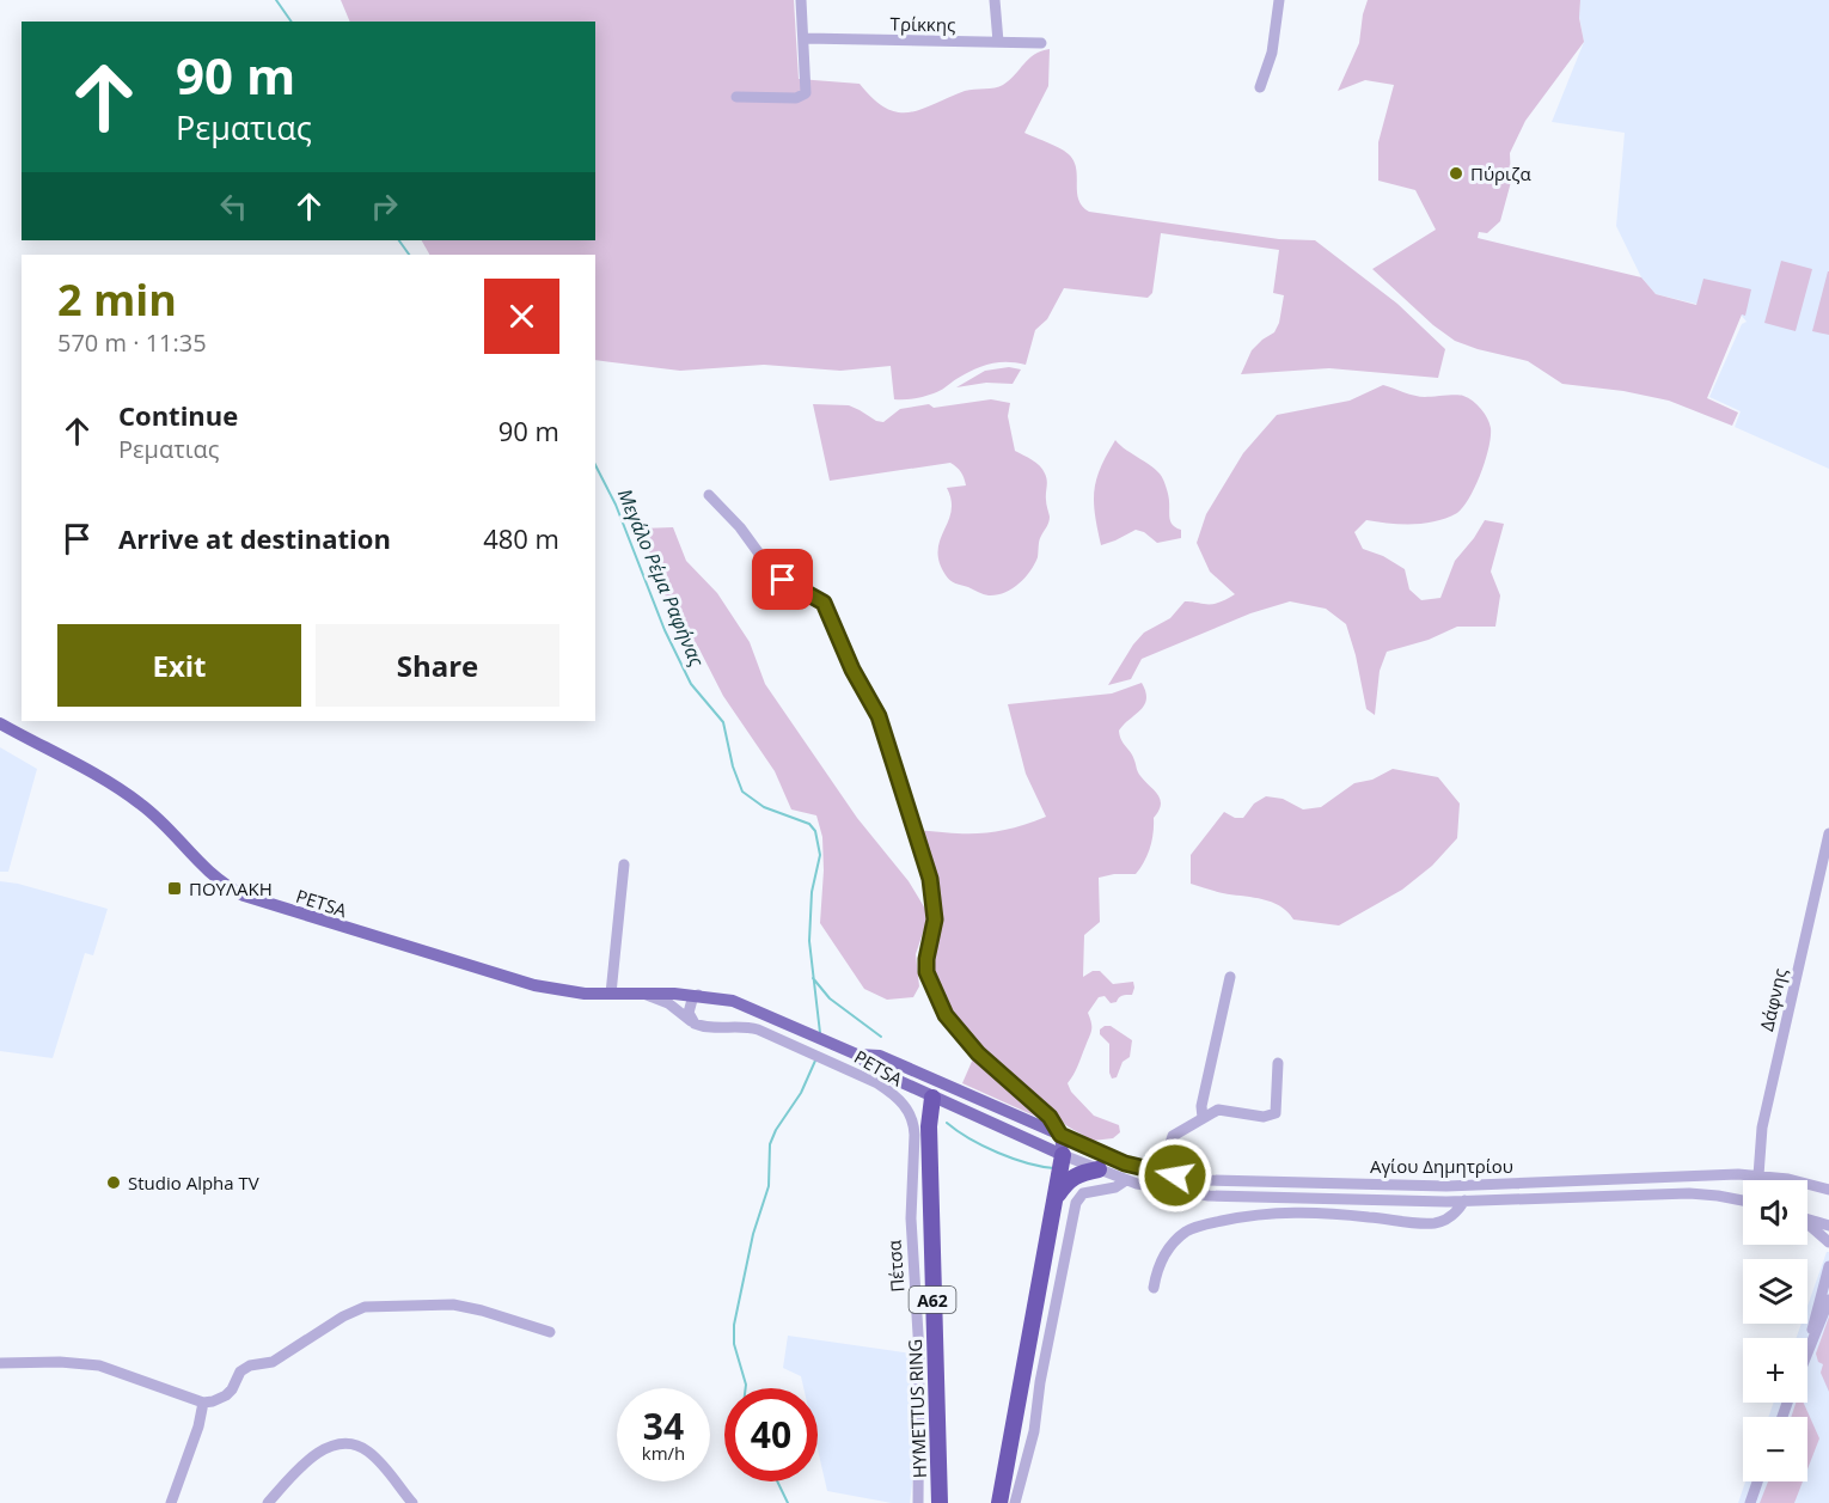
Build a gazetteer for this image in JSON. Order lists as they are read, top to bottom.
{
  "streets": {
    "highway": ["Α62", "HYMETTUS RING"],
    "main road": ["PETSA", "Αγίου Δημητρίου"],
    "street": ["Τρίκκης", "Δάφνης", "Πέτσα"]
  },
  "crossings": [
    ["PETSA", "Πέτσα"],
    ["Δάφνης", "Αγίου Δημητρίου"],
    ["Αγίου Δημητρίου", "HYMETTUS RING"]
  ],
  "water": ["Μεγάλο Ρέμα Ραφήνας"],
  "places": {
    "other": ["Πύριζα", "Studio Alpha TV"],
    "transit": ["ΠΟΥΛΑΚΗ"]
  },
  "page": {
    "turn": ["90 m", "Ρεματιας"],
    "heading": ["2 min", "570 m · 11:35"],
    "list": [
      {
        "name": "Continue",
        "note": "Ρεματιας",
        "value": "90 m"
      },
      {
        "name": "Arrive at destination",
        "value": "480 m"
      }
    ],
    "buttons": ["Exit", "Share"],
    "map_buttons": ["+", "−"],
    "speed": "34 km/h",
    "limit": "40"
  }
}
